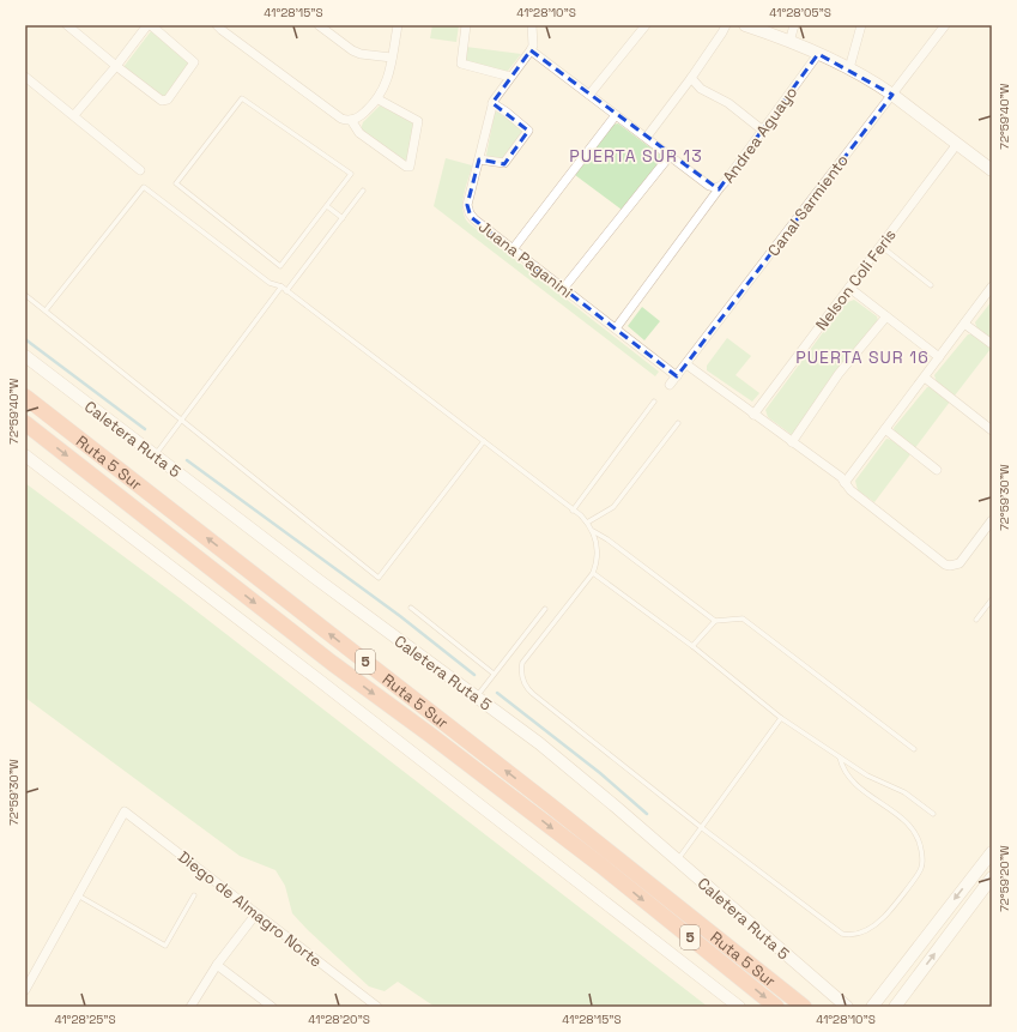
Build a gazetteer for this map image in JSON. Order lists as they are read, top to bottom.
{
  "streets": {
    "highway": ["Ruta 5 Sur", "5"],
    "street": [
      "Andrea Aguayo",
      "Canal Sarmiento",
      "Juana Paganini",
      "Nelson Coli Feris",
      "Caletera Ruta 5",
      "Diego de Almagro Norte"
    ]
  },
  "crossings": [
    ["Andrea Aguayo", "Juana Paganini"],
    ["Canal Sarmiento", "Juana Paganini"]
  ],
  "districts": ["PUERTA SUR 13", "PUERTA SUR 16"],
  "coordinates": [
    "41°28'15\"S",
    "41°28'10\"S",
    "41°28'05\"S",
    "72°59'40\"W",
    "72°59'30\"W",
    "72°59'20\"W",
    "41°28'25\"S",
    "41°28'20\"S"
  ]
}
